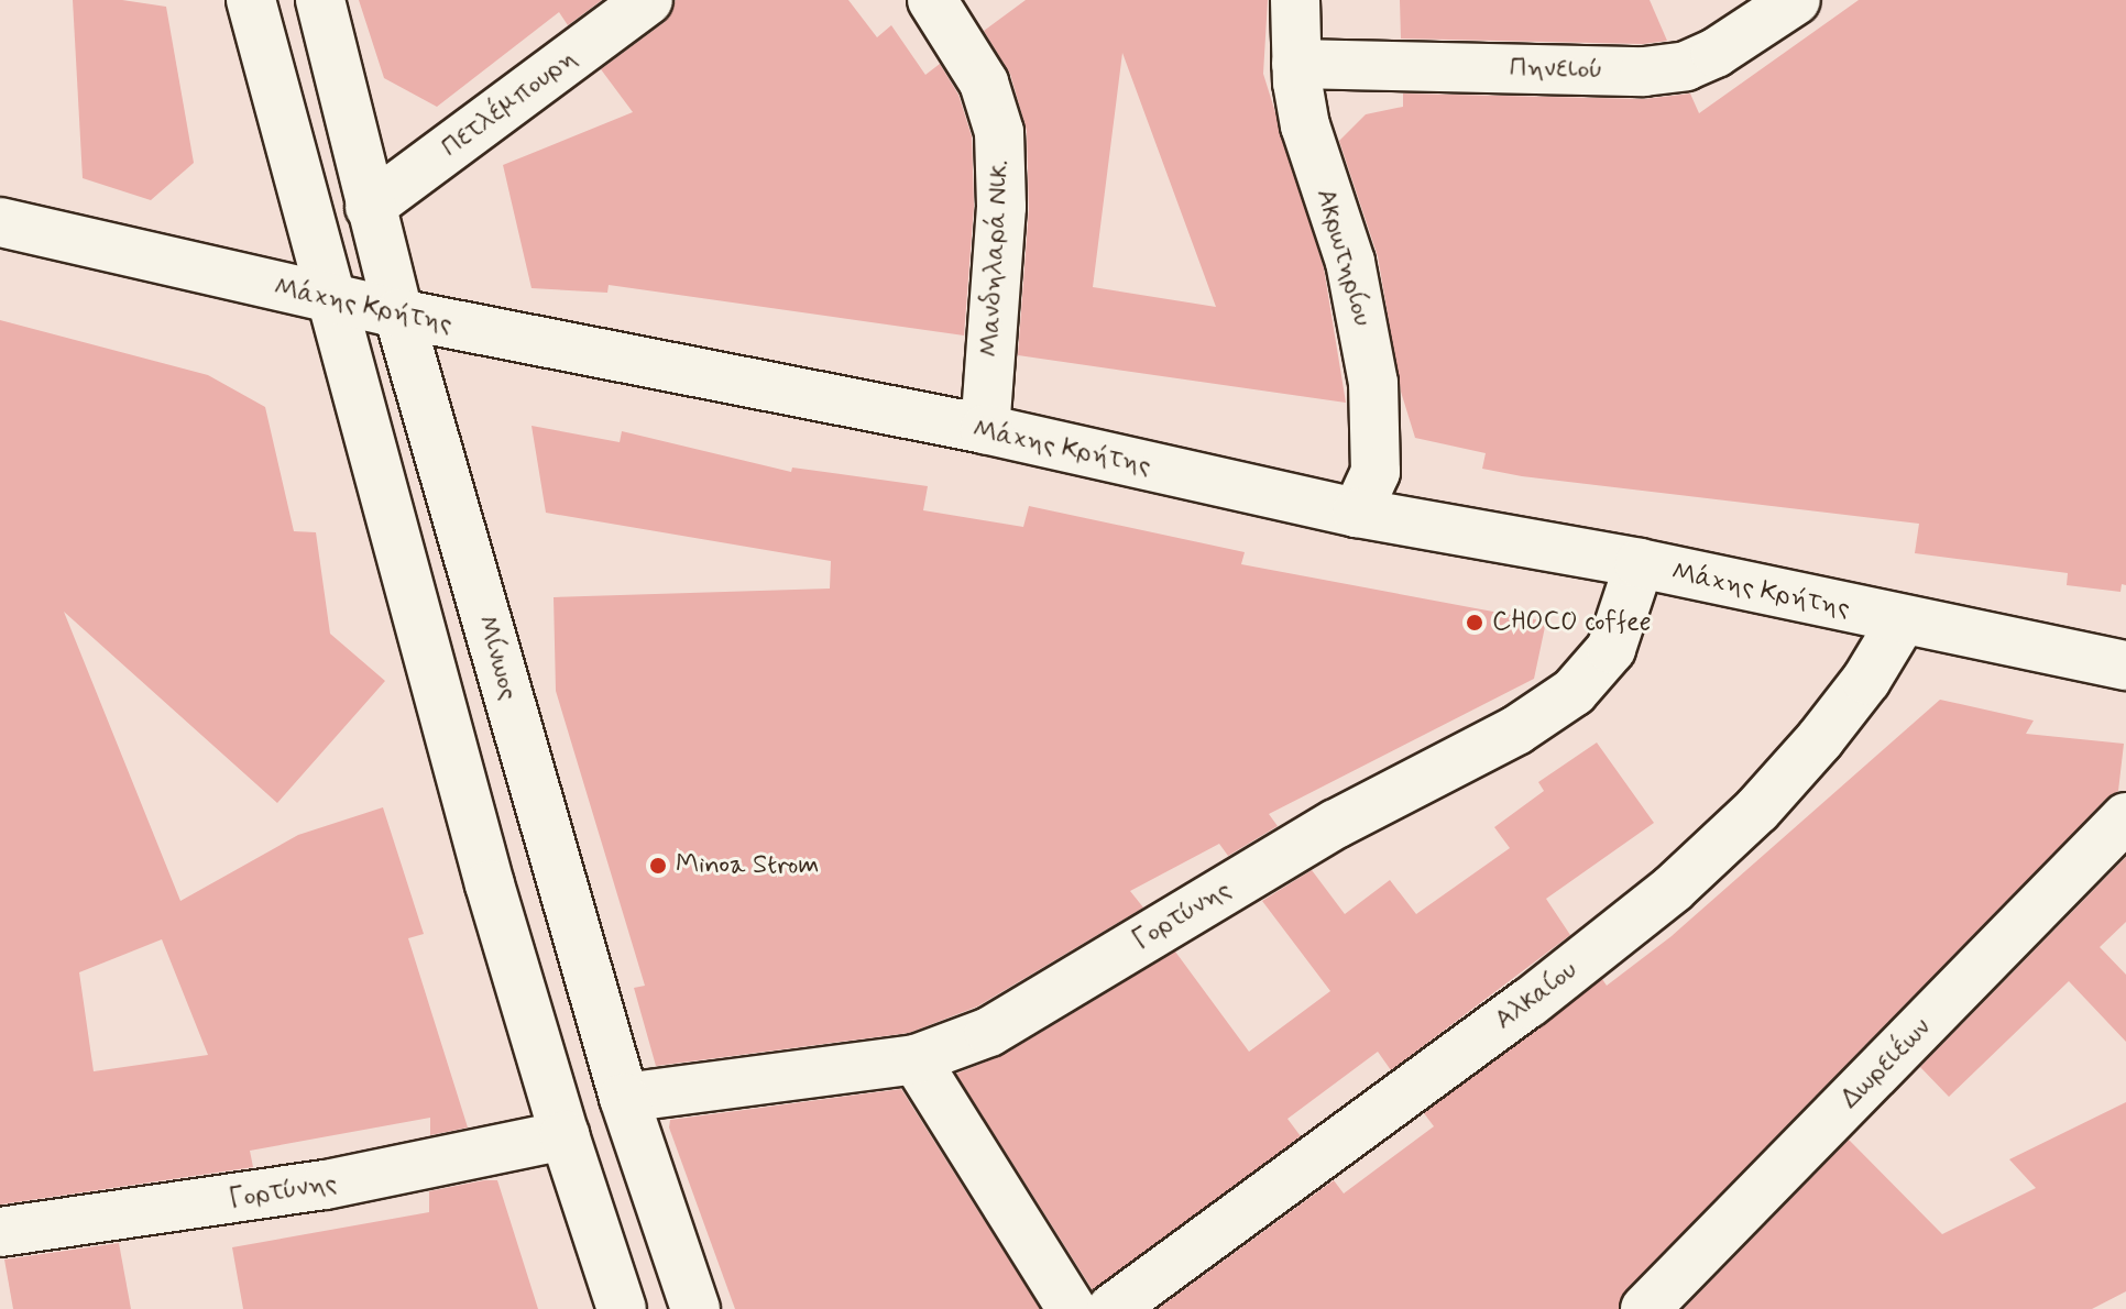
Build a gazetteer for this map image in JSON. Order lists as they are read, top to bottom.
{
  "streets": {
    "street": [
      "Πηνειού",
      "Πετλέμπουρη",
      "Ακρωτηρίου",
      "Μανδηλαρά Νικ.",
      "Μάχης Κρήτης",
      "Μίνωος",
      "Γορτύνης",
      "Αλκαίου",
      "Δωρειέων"
    ]
  },
  "crossings": [
    ["Πηνειού", "Ακρωτηρίου"],
    ["Πετλέμπουρη", "Μίνωος"],
    ["Ακρωτηρίου", "Μάχης Κρήτης"],
    ["Μανδηλαρά Νικ.", "Μάχης Κρήτης"],
    ["Μάχης Κρήτης", "Μίνωος"],
    ["Μάχης Κρήτης", "Γορτύνης"],
    ["Μάχης Κρήτης", "Αλκαίου"],
    ["Μίνωος", "Γορτύνης"]
  ],
  "places": ["CHOCO coffee", "Minoa Strom"]
}
